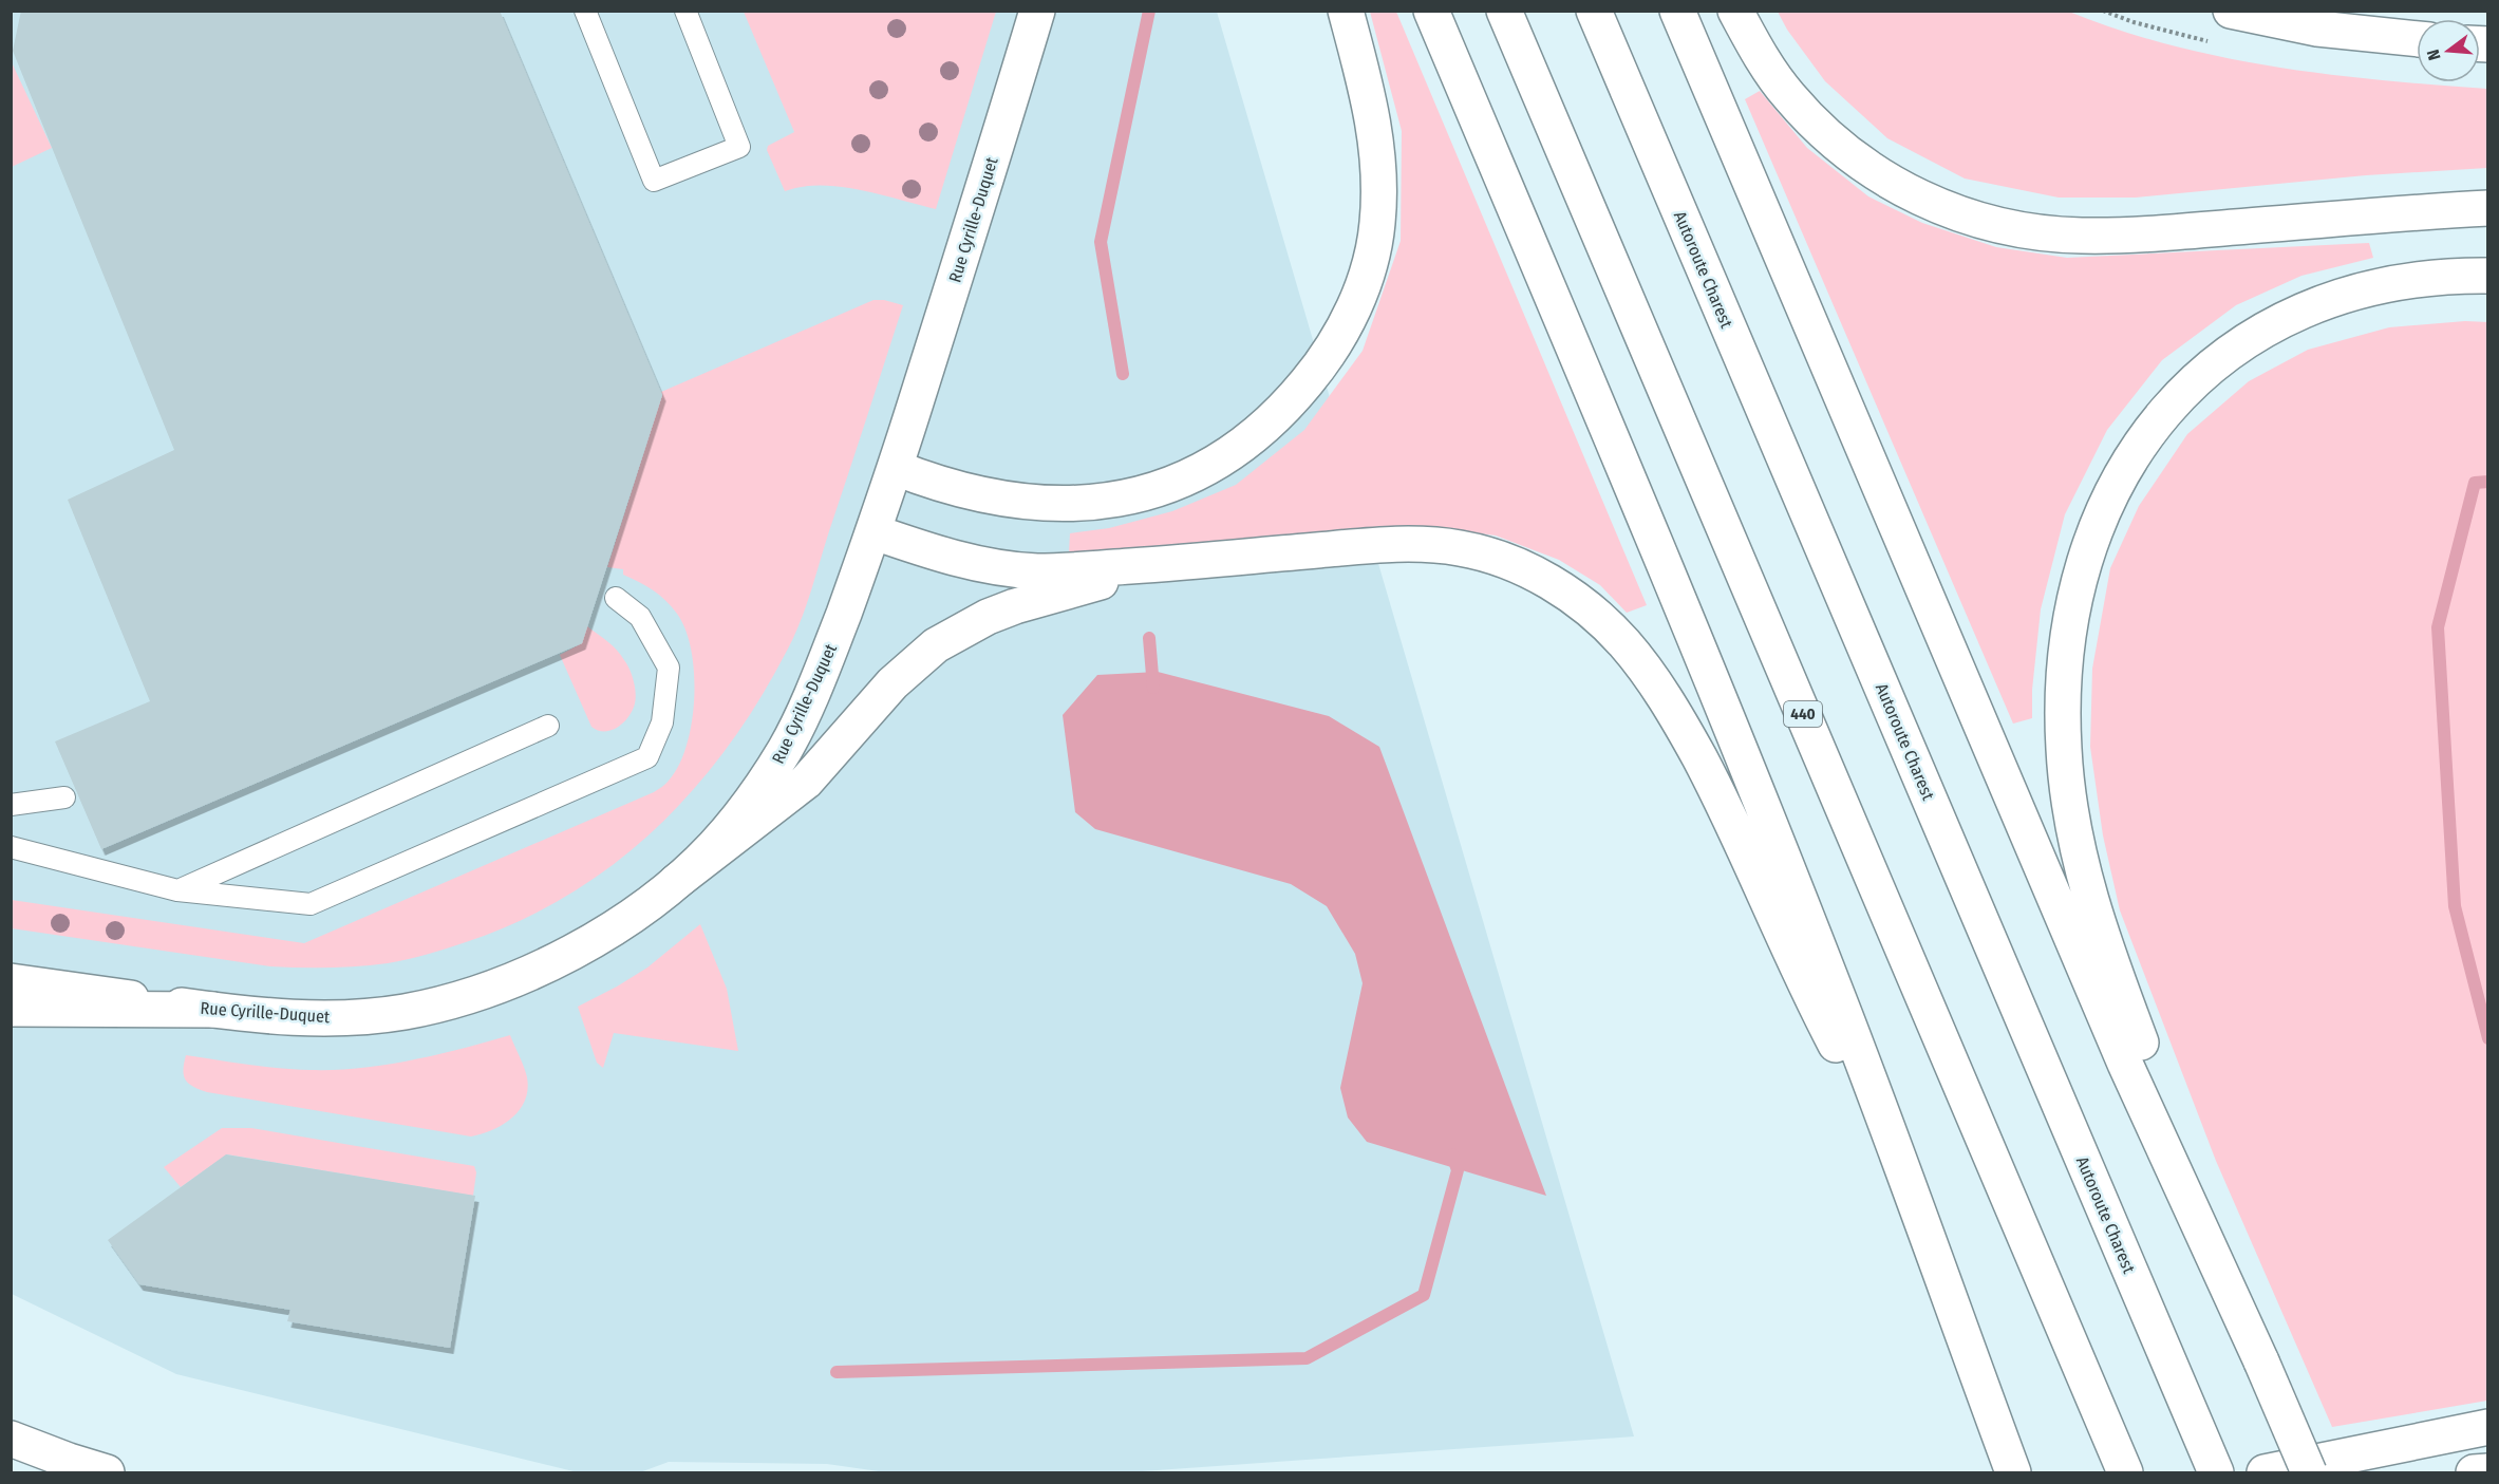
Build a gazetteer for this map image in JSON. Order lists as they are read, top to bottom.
{
  "streets": {
    "main road": ["Rue Cyrille-Duquet", "Autoroute Charest", "440"]
  },
  "north": "left"
}
